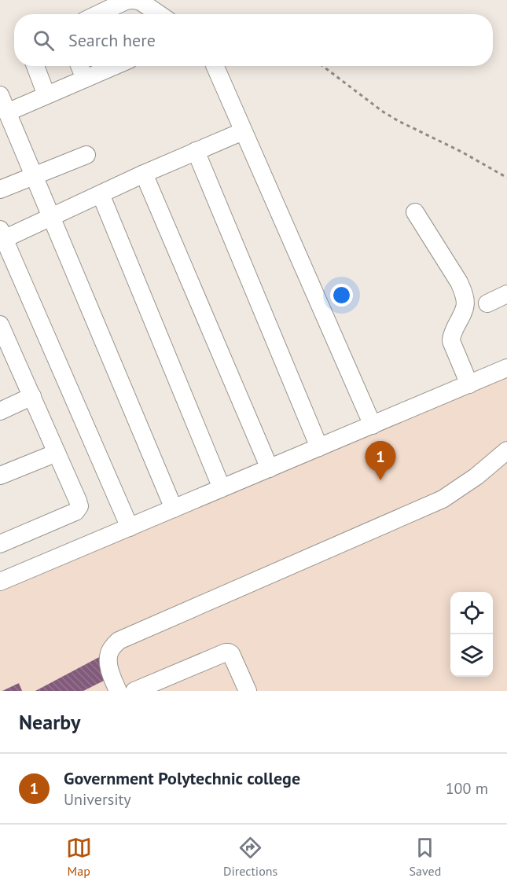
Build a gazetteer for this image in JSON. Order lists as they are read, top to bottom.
{
  "page": {
    "search": "Search here",
    "pins": "1",
    "heading": "Nearby",
    "list": [
      {
        "mark": "1",
        "name": "Government Polytechnic college",
        "note": "University",
        "value": "100 m"
      }
    ],
    "nav": ["Map", "Directions", "Saved"]
  }
}
